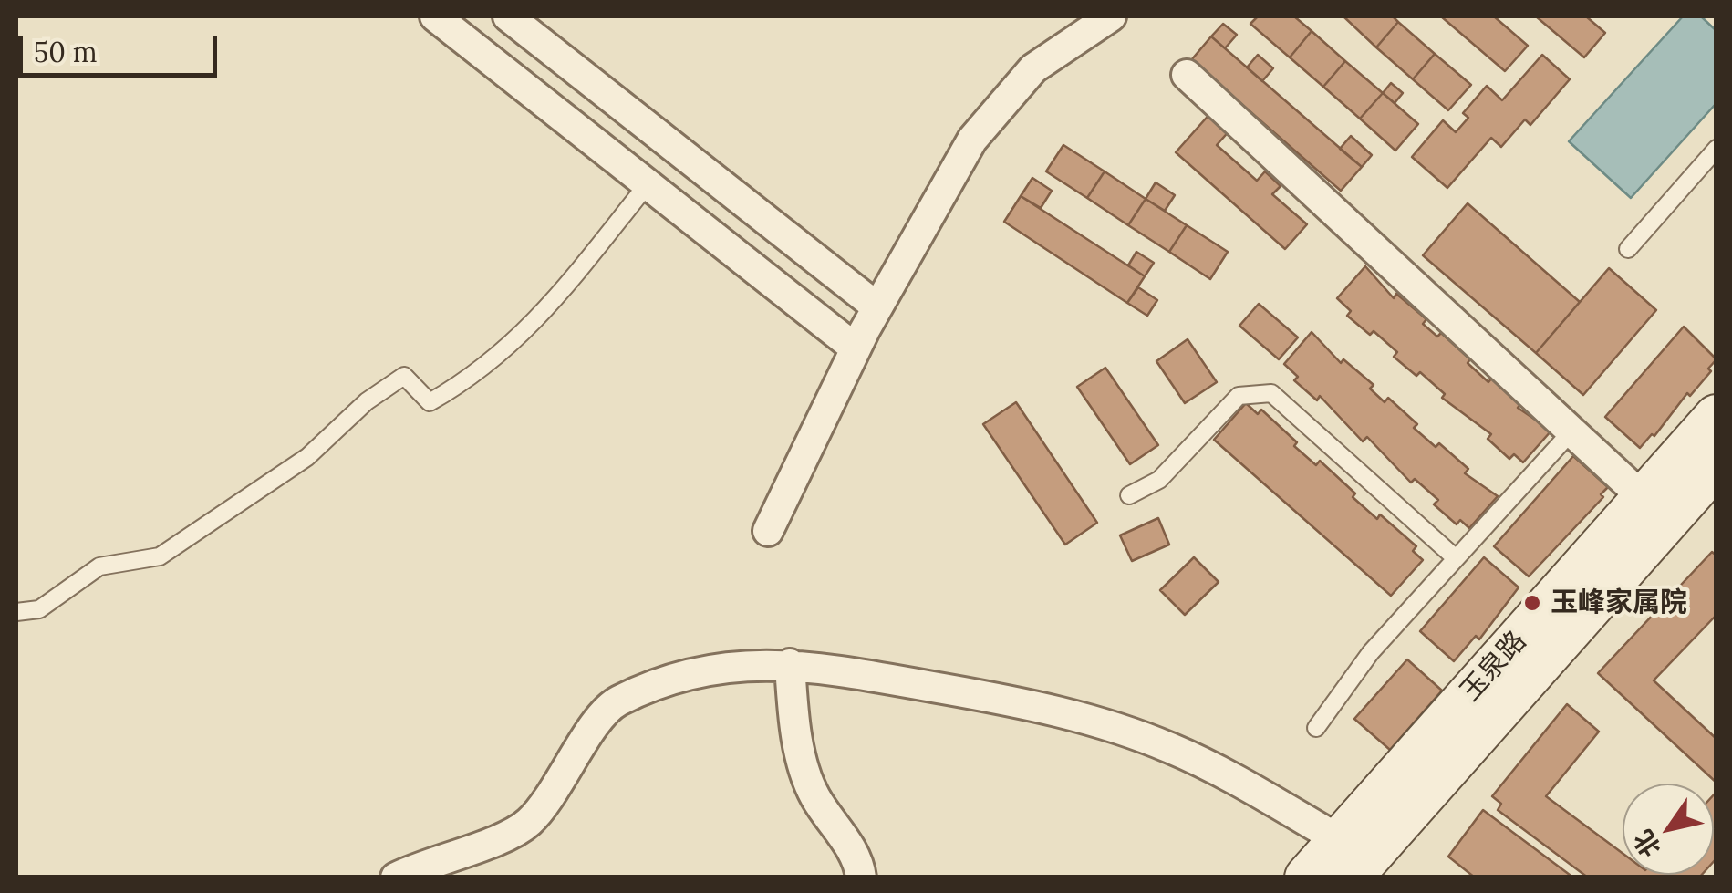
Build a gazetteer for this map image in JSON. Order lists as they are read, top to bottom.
{
  "streets": {
    "main road": ["玉泉路"]
  },
  "places": ["玉峰家属院"],
  "scale_bar": "50 m",
  "north": "bottom left"
}
